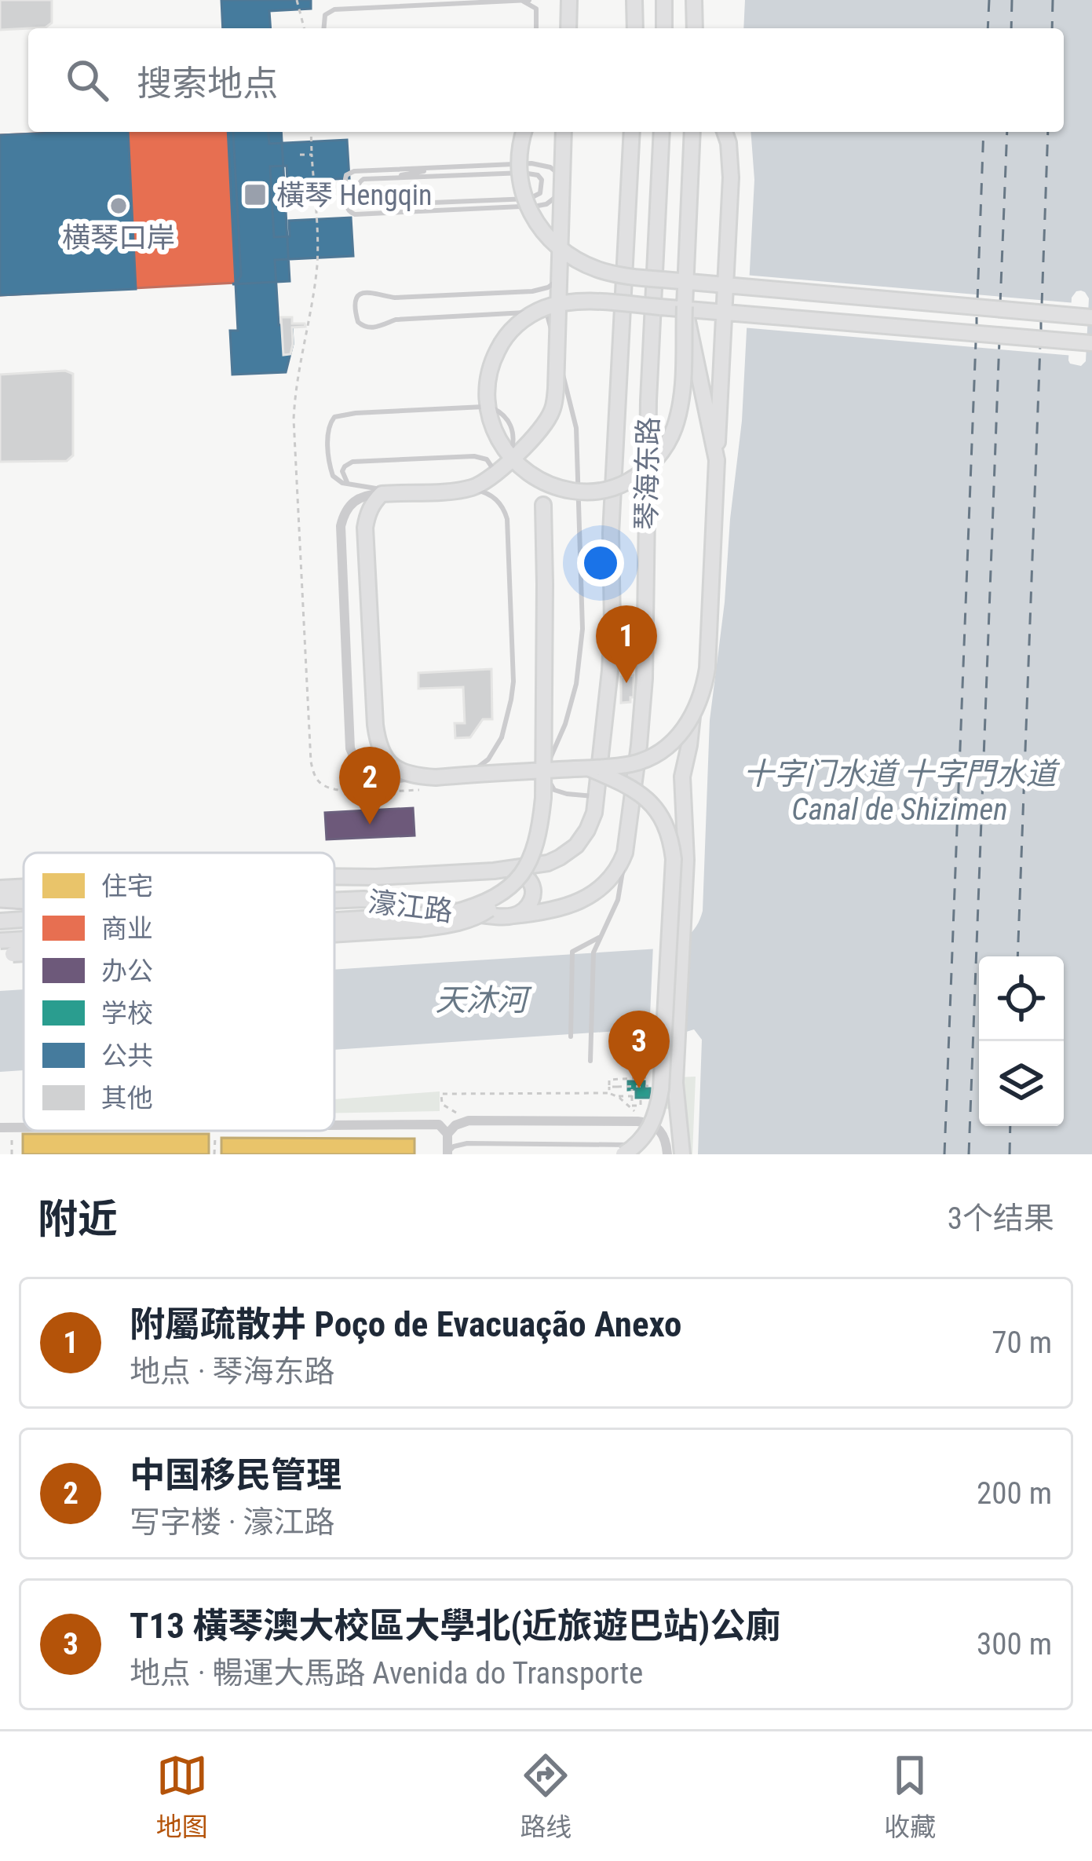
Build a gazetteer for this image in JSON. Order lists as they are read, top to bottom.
{
  "streets": {
    "main road": ["琴海东路", "濠江路"]
  },
  "crossings": [
    ["琴海东路", "濠江路"]
  ],
  "water": ["十字门水道 十字門水道 Canal de Shizimen", "天沐河"],
  "places": {
    "transit": ["橫琴 Hengqin"],
    "other": ["横琴口岸"]
  },
  "legend": [
    "住宅",
    "商业",
    "办公",
    "学校",
    "公共",
    "其他"
  ],
  "page": {
    "search": "搜索地点",
    "pins": ["1", "2", "3"],
    "heading": ["附近", "3个结果"],
    "list": [
      {
        "mark": "1",
        "name": "附屬疏散井 Poço de Evacuação Anexo",
        "note": "地点 · 琴海东路",
        "value": "70 m"
      },
      {
        "mark": "2",
        "name": "中国移民管理",
        "note": "写字楼 · 濠江路",
        "value": "200 m"
      },
      {
        "mark": "3",
        "name": "T13 橫琴澳大校區大學北(近旅遊巴站)公廁",
        "note": "地点 · 暢運大馬路 Avenida do Transporte",
        "value": "300 m"
      }
    ],
    "nav": ["地图", "路线", "收藏"]
  }
}
